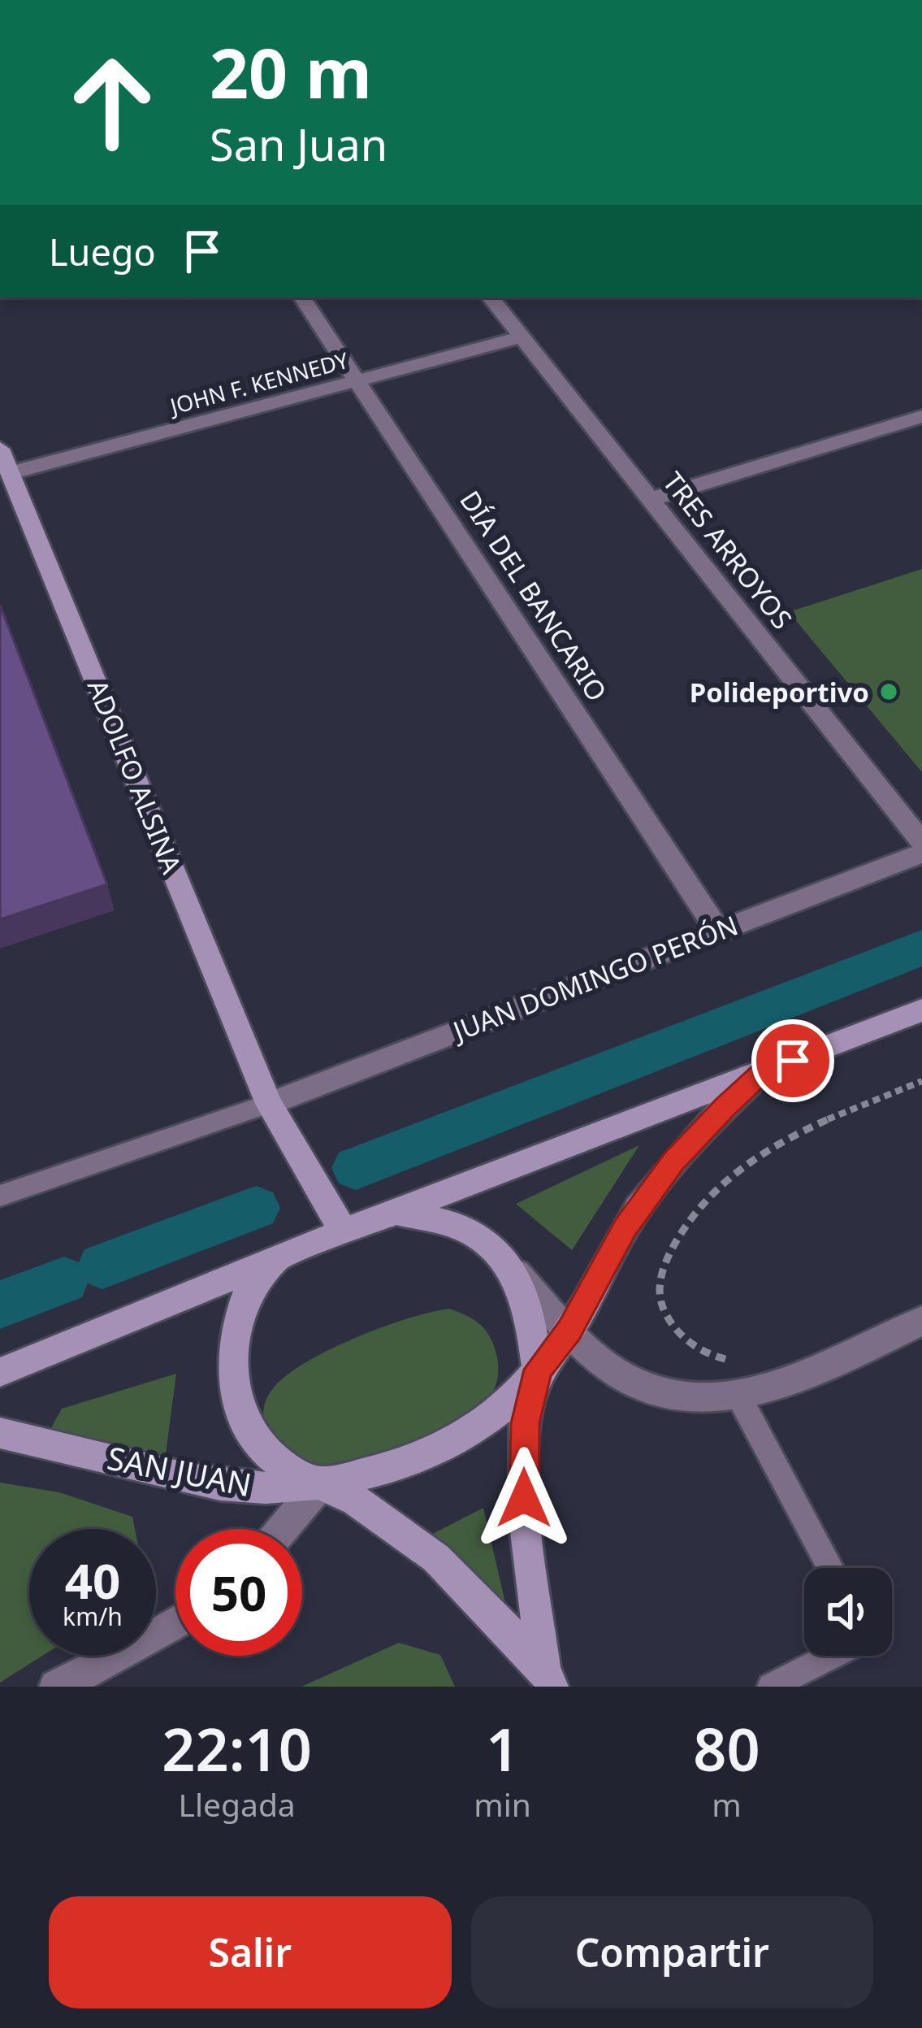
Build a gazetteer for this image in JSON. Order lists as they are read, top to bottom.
{
  "streets": {
    "main road": ["ADOLFO ALSINA", "SAN JUAN"],
    "street": [
      "JOHN F. KENNEDY",
      "TRES ARROYOS",
      "DÍA DEL BANCARIO",
      "JUAN DOMINGO PERÓN"
    ]
  },
  "crossings": [
    ["JOHN F. KENNEDY", "TRES ARROYOS"],
    ["JOHN F. KENNEDY", "DÍA DEL BANCARIO"],
    ["JOHN F. KENNEDY", "ADOLFO ALSINA"],
    ["DÍA DEL BANCARIO", "JUAN DOMINGO PERÓN"],
    ["ADOLFO ALSINA", "JUAN DOMINGO PERÓN"],
    ["ADOLFO ALSINA", "SAN JUAN"]
  ],
  "places": ["Polideportivo"],
  "page": {
    "turn": ["20 m", "San Juan"],
    "then": "Luego",
    "speed": "40 km/h",
    "limit": "50",
    "eta": [
      "22:10",
      "Llegada",
      "1",
      "min",
      "80",
      "m"
    ],
    "buttons": ["Salir", "Compartir"]
  }
}
